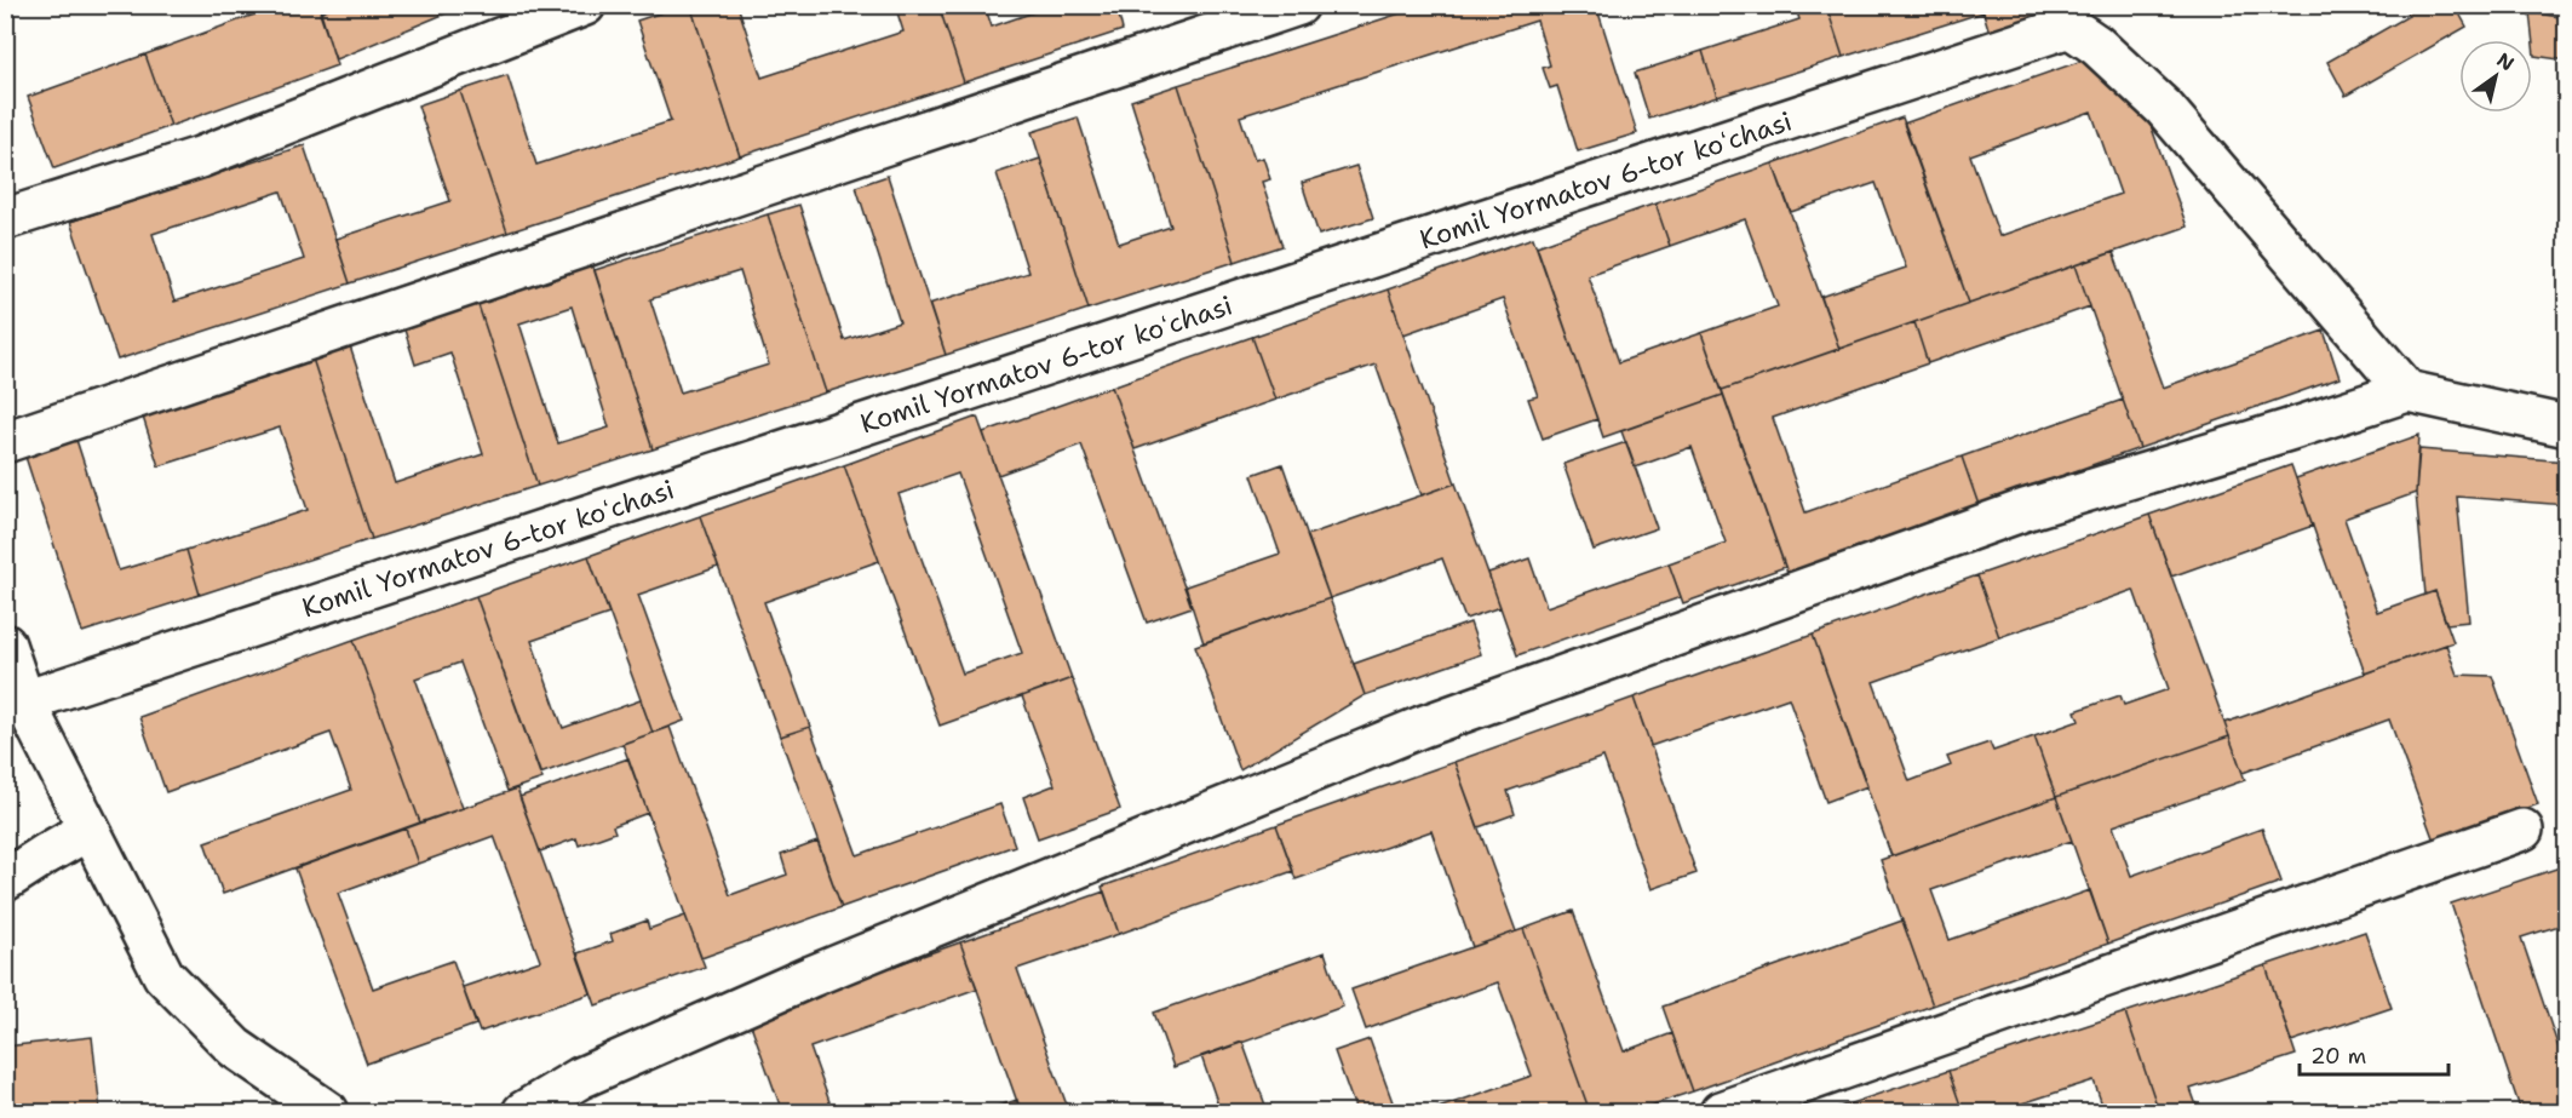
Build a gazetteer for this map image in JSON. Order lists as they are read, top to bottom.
{
  "streets": {
    "street": ["Komil Yormatov 6-tor koʻchasi"]
  },
  "scale_bar": "20 m",
  "north": "top right"
}
